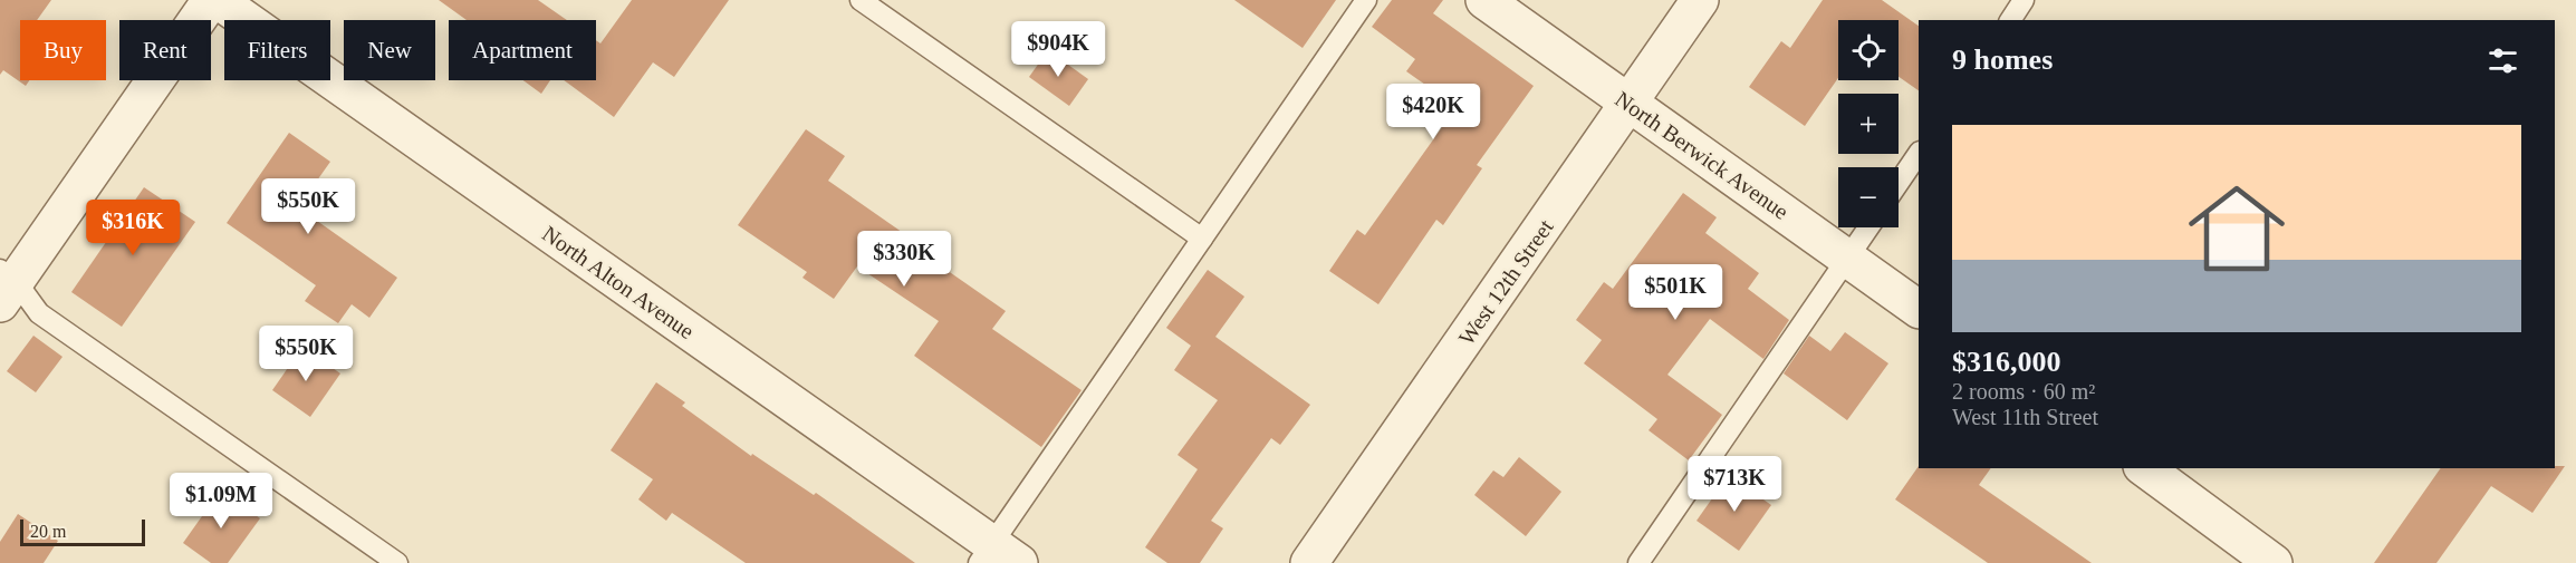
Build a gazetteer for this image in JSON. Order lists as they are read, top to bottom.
{
  "streets": {
    "street": ["North Berwick Avenue", "North Alton Avenue", "West 12th Street"]
  },
  "crossings": [
    ["North Berwick Avenue", "West 12th Street"]
  ],
  "scale_bar": "20 m",
  "page": {
    "map_buttons": ["+", "−"],
    "chip": [
      "Buy",
      "Rent",
      "Filters",
      "New",
      "Apartment"
    ],
    "heading": "9 homes",
    "price": [
      "$904K",
      "$420K",
      "$550K",
      "$316K",
      "$330K",
      "$501K",
      "$550K",
      "$713K",
      "$1.09M"
    ],
    "list": [
      {
        "name": "$316,000",
        "note": "2 rooms · 60 m² · West 11th Street"
      }
    ],
    "scale": "20 m"
  }
}
